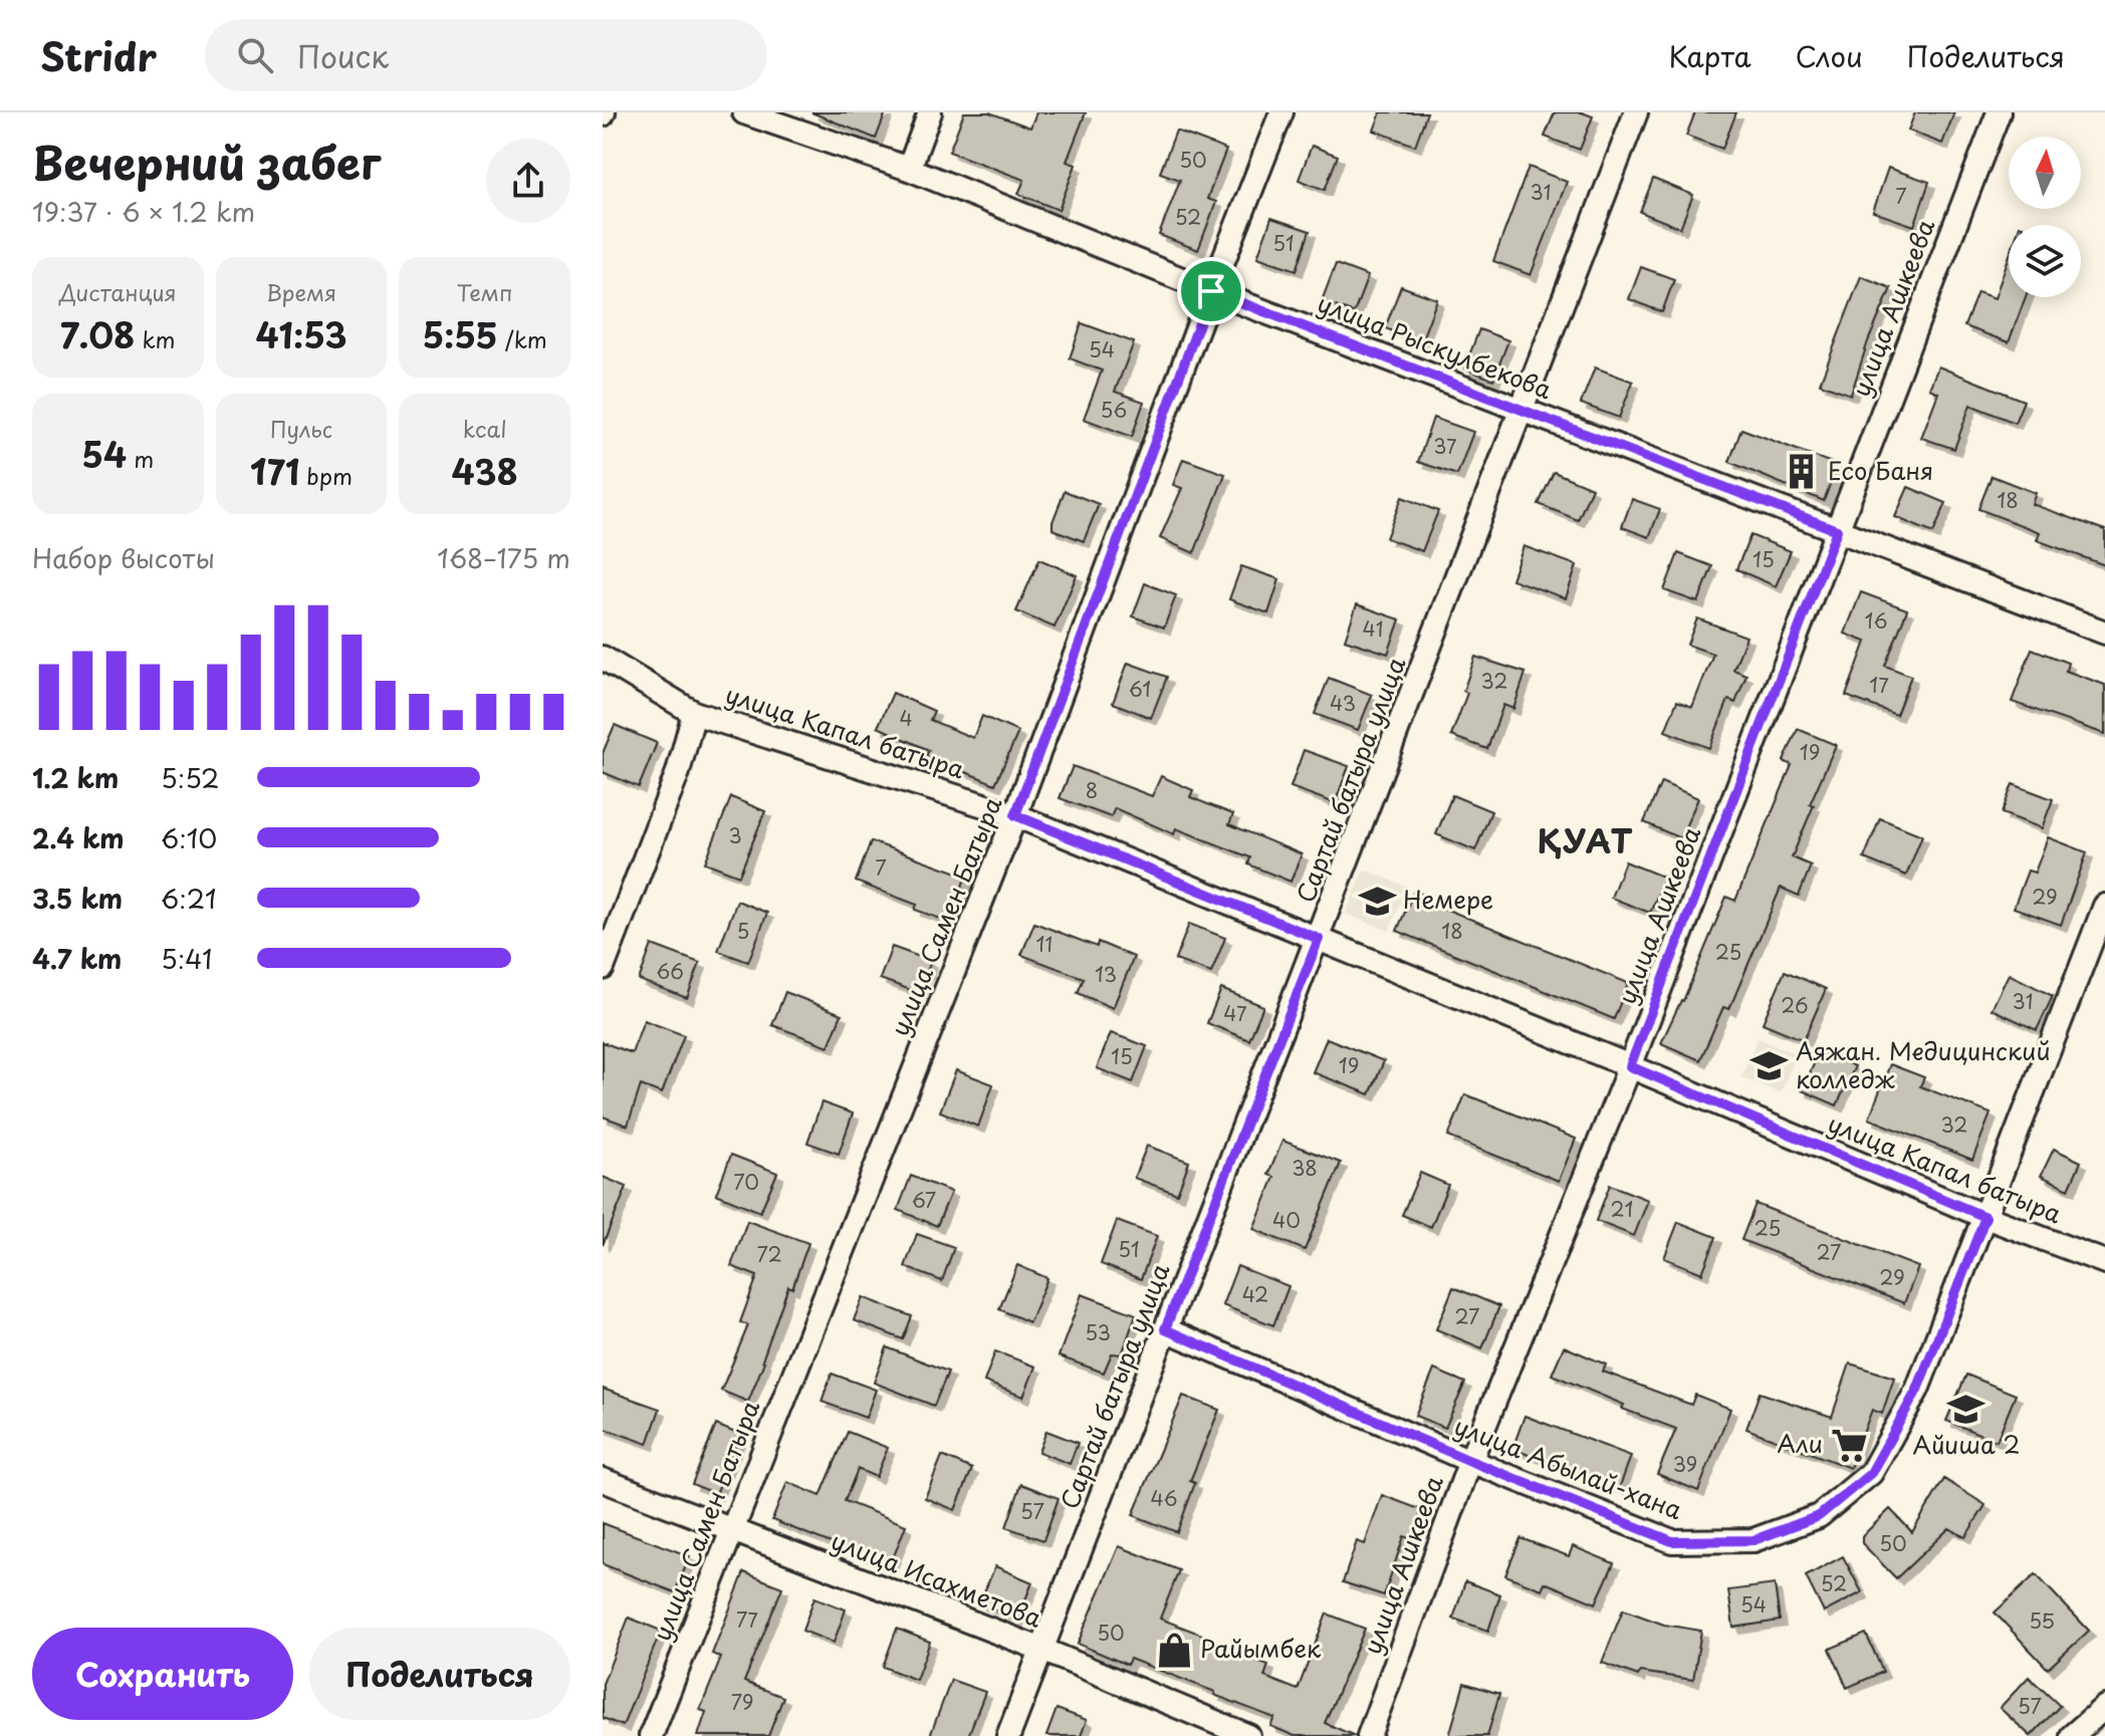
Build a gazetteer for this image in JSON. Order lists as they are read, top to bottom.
{
  "streets": {
    "street": [
      "улица Ашкеева",
      "улица Рыскулбекова",
      "улица Капал батыра",
      "Сартай батыра улица",
      "улица Самен Батыра",
      "улица Абылай-хана",
      "улица Исахметова"
    ]
  },
  "crossings": [
    ["улица Ашкеева", "улица Рыскулбекова"],
    ["улица Ашкеева", "улица Капал батыра"],
    ["улица Ашкеева", "улица Абылай-хана"],
    ["улица Рыскулбекова", "Сартай батыра улица"],
    ["улица Рыскулбекова", "улица Самен Батыра"],
    ["улица Капал батыра", "Сартай батыра улица"],
    ["улица Капал батыра", "улица Самен Батыра"],
    ["улица Капал батыра", "улица Абылай-хана"],
    ["Сартай батыра улица", "улица Абылай-хана"],
    ["Сартай батыра улица", "улица Исахметова"],
    ["улица Самен Батыра", "улица Исахметова"]
  ],
  "districts": ["ҚУАТ"],
  "places": {
    "building": ["Eco Баня"],
    "school or university": ["Немере", "Аяжан. Медицинский колледж", "Айиша 2"],
    "supermarket": ["Али"],
    "shop": ["Райымбек"]
  },
  "house_numbers": [
    "50",
    "31",
    "7",
    "52",
    "51",
    "54",
    "56",
    "37",
    "18",
    "15",
    "16",
    "41",
    "32",
    "17",
    "61",
    "43",
    "4",
    "19",
    "8",
    "3",
    "7",
    "29",
    "5",
    "18",
    "11",
    "25",
    "66",
    "13",
    "31",
    "26",
    "47",
    "15",
    "19",
    "32",
    "38",
    "70",
    "67",
    "21",
    "40",
    "25",
    "51",
    "27",
    "72",
    "29",
    "42",
    "27",
    "53",
    "39",
    "46",
    "57",
    "50",
    "52",
    "54",
    "77",
    "55",
    "50",
    "79",
    "57"
  ],
  "north": "top",
  "page": {
    "header": "Stridr",
    "search": "Поиск",
    "nav": ["Карта", "Слои", "Поделиться"],
    "heading": ["Вечерний забег", "19:37 · 6 × 1.2 km"],
    "stats": [
      ["Дистанция", "7.08 km"],
      ["Время", "41:53"],
      ["Темп", "5:55 /km"],
      ["54 m"],
      ["Пульс", "171 bpm"],
      ["kcal", "438"]
    ],
    "chart": ["Набор высоты", "168–175 m"],
    "list": [
      {
        "name": "1.2 km",
        "note": "5:52"
      },
      {
        "name": "2.4 km",
        "note": "6:10"
      },
      {
        "name": "3.5 km",
        "note": "6:21"
      },
      {
        "name": "4.7 km",
        "note": "5:41"
      }
    ],
    "buttons": ["Сохранить", "Поделиться"]
  }
}
